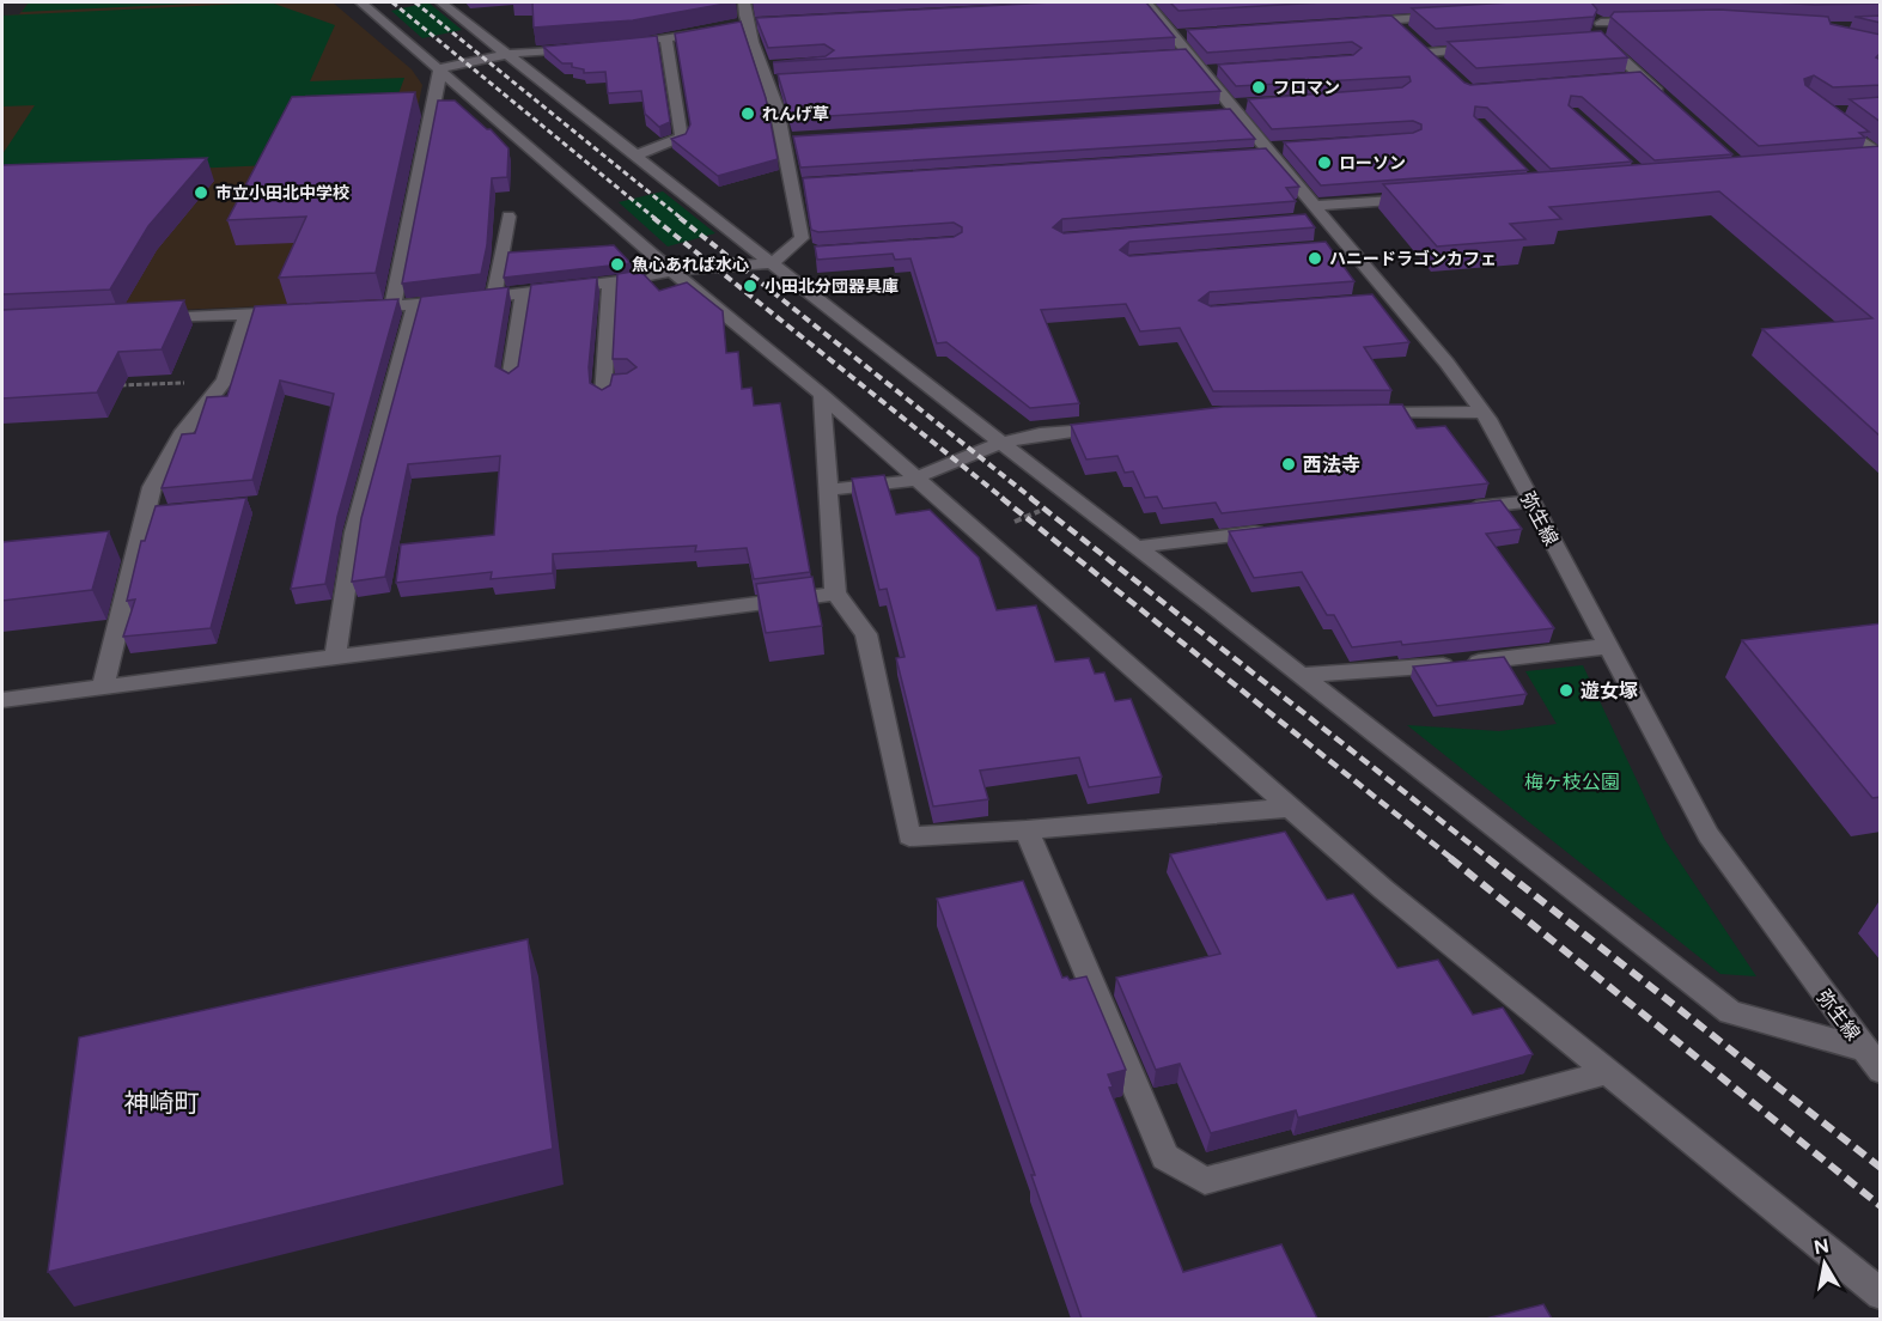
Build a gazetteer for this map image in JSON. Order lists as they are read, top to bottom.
{
  "streets": {
    "street": ["弥生線"]
  },
  "districts": ["神崎町"],
  "parks": ["梅ヶ枝公園"],
  "places": [
    "フロマン",
    "れんげ草",
    "ローソン",
    "市立小田北中学校",
    "ハニードラゴンカフェ",
    "魚心あれば水心",
    "小田北分団器具庫",
    "西法寺",
    "遊女塚"
  ],
  "north": "top"
}
